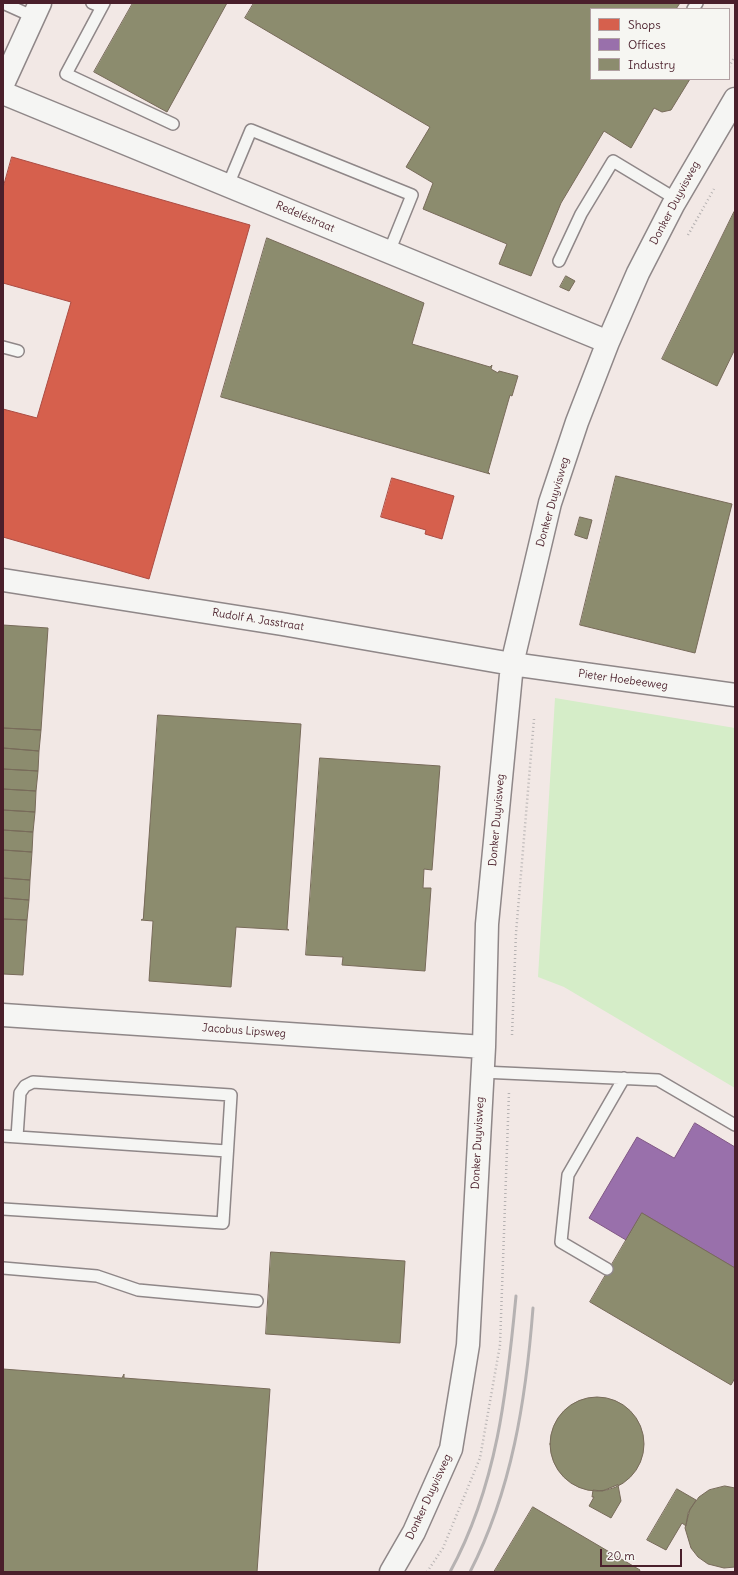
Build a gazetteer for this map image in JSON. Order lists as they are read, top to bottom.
{
  "streets": {
    "street": [
      "Donker Duyvisweg",
      "Redeléstraat",
      "Rudolf A. Jasstraat",
      "Pieter Hoebeeweg",
      "Jacobus Lipsweg"
    ]
  },
  "crossings": [
    ["Donker Duyvisweg", "Redeléstraat"],
    ["Donker Duyvisweg", "Rudolf A. Jasstraat"],
    ["Donker Duyvisweg", "Pieter Hoebeeweg"],
    ["Donker Duyvisweg", "Jacobus Lipsweg"],
    ["Rudolf A. Jasstraat", "Pieter Hoebeeweg"]
  ],
  "legend": ["Shops", "Offices", "Industry"],
  "scale_bar": "20 m"
}
